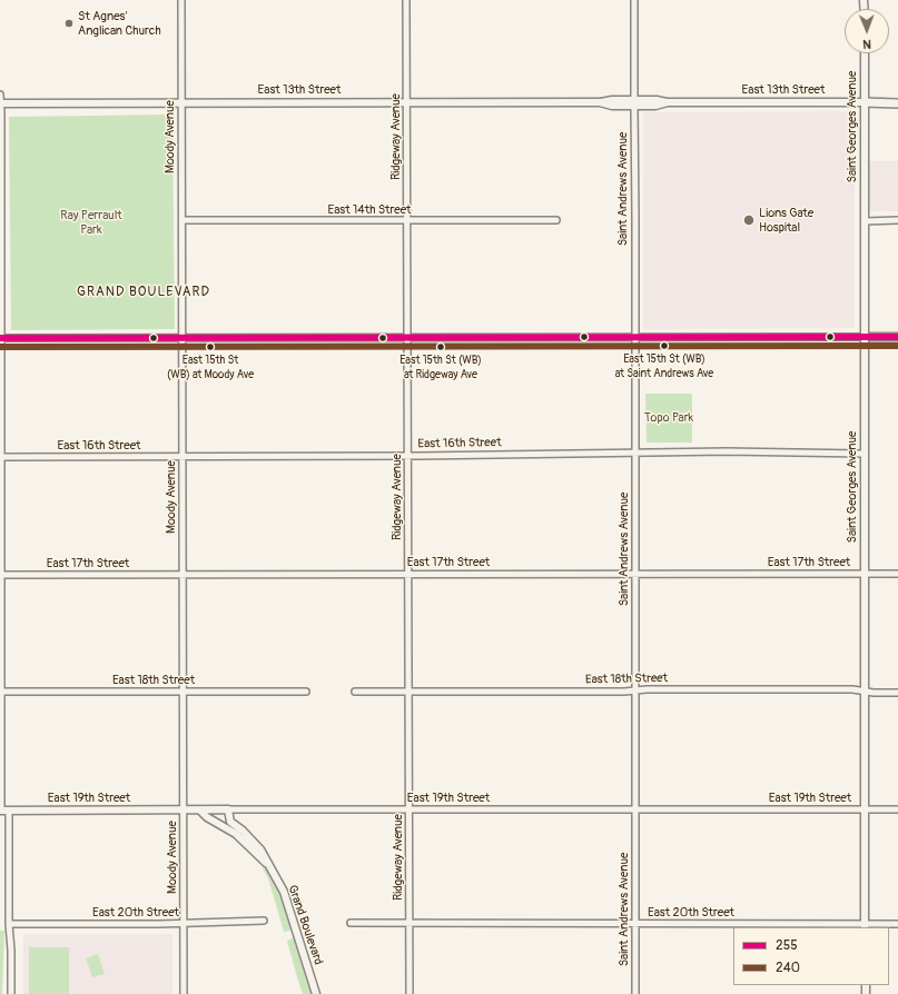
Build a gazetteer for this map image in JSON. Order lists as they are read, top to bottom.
{
  "streets": {
    "main road": ["East 13th Street"],
    "street": [
      "Saint Georges Avenue",
      "Moody Avenue",
      "Ridgeway Avenue",
      "Saint Andrews Avenue",
      "East 14th Street",
      "East 16th Street",
      "East 17th Street",
      "East 18th Street",
      "East 19th Street",
      "East 20th Street",
      "Grand Boulevard"
    ]
  },
  "crossings": [
    ["East 13th Street", "Saint Georges Avenue"],
    ["East 13th Street", "Moody Avenue"],
    ["East 13th Street", "Ridgeway Avenue"],
    ["East 13th Street", "Saint Andrews Avenue"],
    ["Saint Georges Avenue", "East 16th Street"],
    ["Saint Georges Avenue", "East 17th Street"],
    ["Saint Georges Avenue", "East 18th Street"],
    ["Saint Georges Avenue", "East 19th Street"],
    ["Saint Georges Avenue", "East 20th Street"],
    ["Moody Avenue", "East 14th Street"],
    ["Moody Avenue", "East 16th Street"],
    ["Moody Avenue", "East 17th Street"],
    ["Moody Avenue", "East 18th Street"],
    ["Moody Avenue", "East 19th Street"],
    ["Moody Avenue", "East 20th Street"],
    ["Ridgeway Avenue", "East 14th Street"],
    ["Ridgeway Avenue", "East 16th Street"],
    ["Ridgeway Avenue", "East 17th Street"],
    ["Ridgeway Avenue", "East 18th Street"],
    ["Ridgeway Avenue", "East 19th Street"],
    ["Ridgeway Avenue", "East 20th Street"],
    ["Saint Andrews Avenue", "East 16th Street"],
    ["Saint Andrews Avenue", "East 17th Street"],
    ["Saint Andrews Avenue", "East 18th Street"],
    ["Saint Andrews Avenue", "East 19th Street"],
    ["Saint Andrews Avenue", "East 20th Street"],
    ["East 19th Street", "Grand Boulevard"]
  ],
  "districts": ["GRAND BOULEVARD"],
  "parks": ["Ray Perrault Park", "Topo Park"],
  "places": [
    "St Agnes' Anglican Church",
    "Lions Gate Hospital",
    "East 15th St (WB) at Saint Andrews Ave",
    "East 15th St (WB) at Moody Ave",
    "East 15th St (WB) at Ridgeway Ave"
  ],
  "lines": ["transit line 255", "transit line 240"],
  "legend": ["255", "240"],
  "north": "bottom"
}
